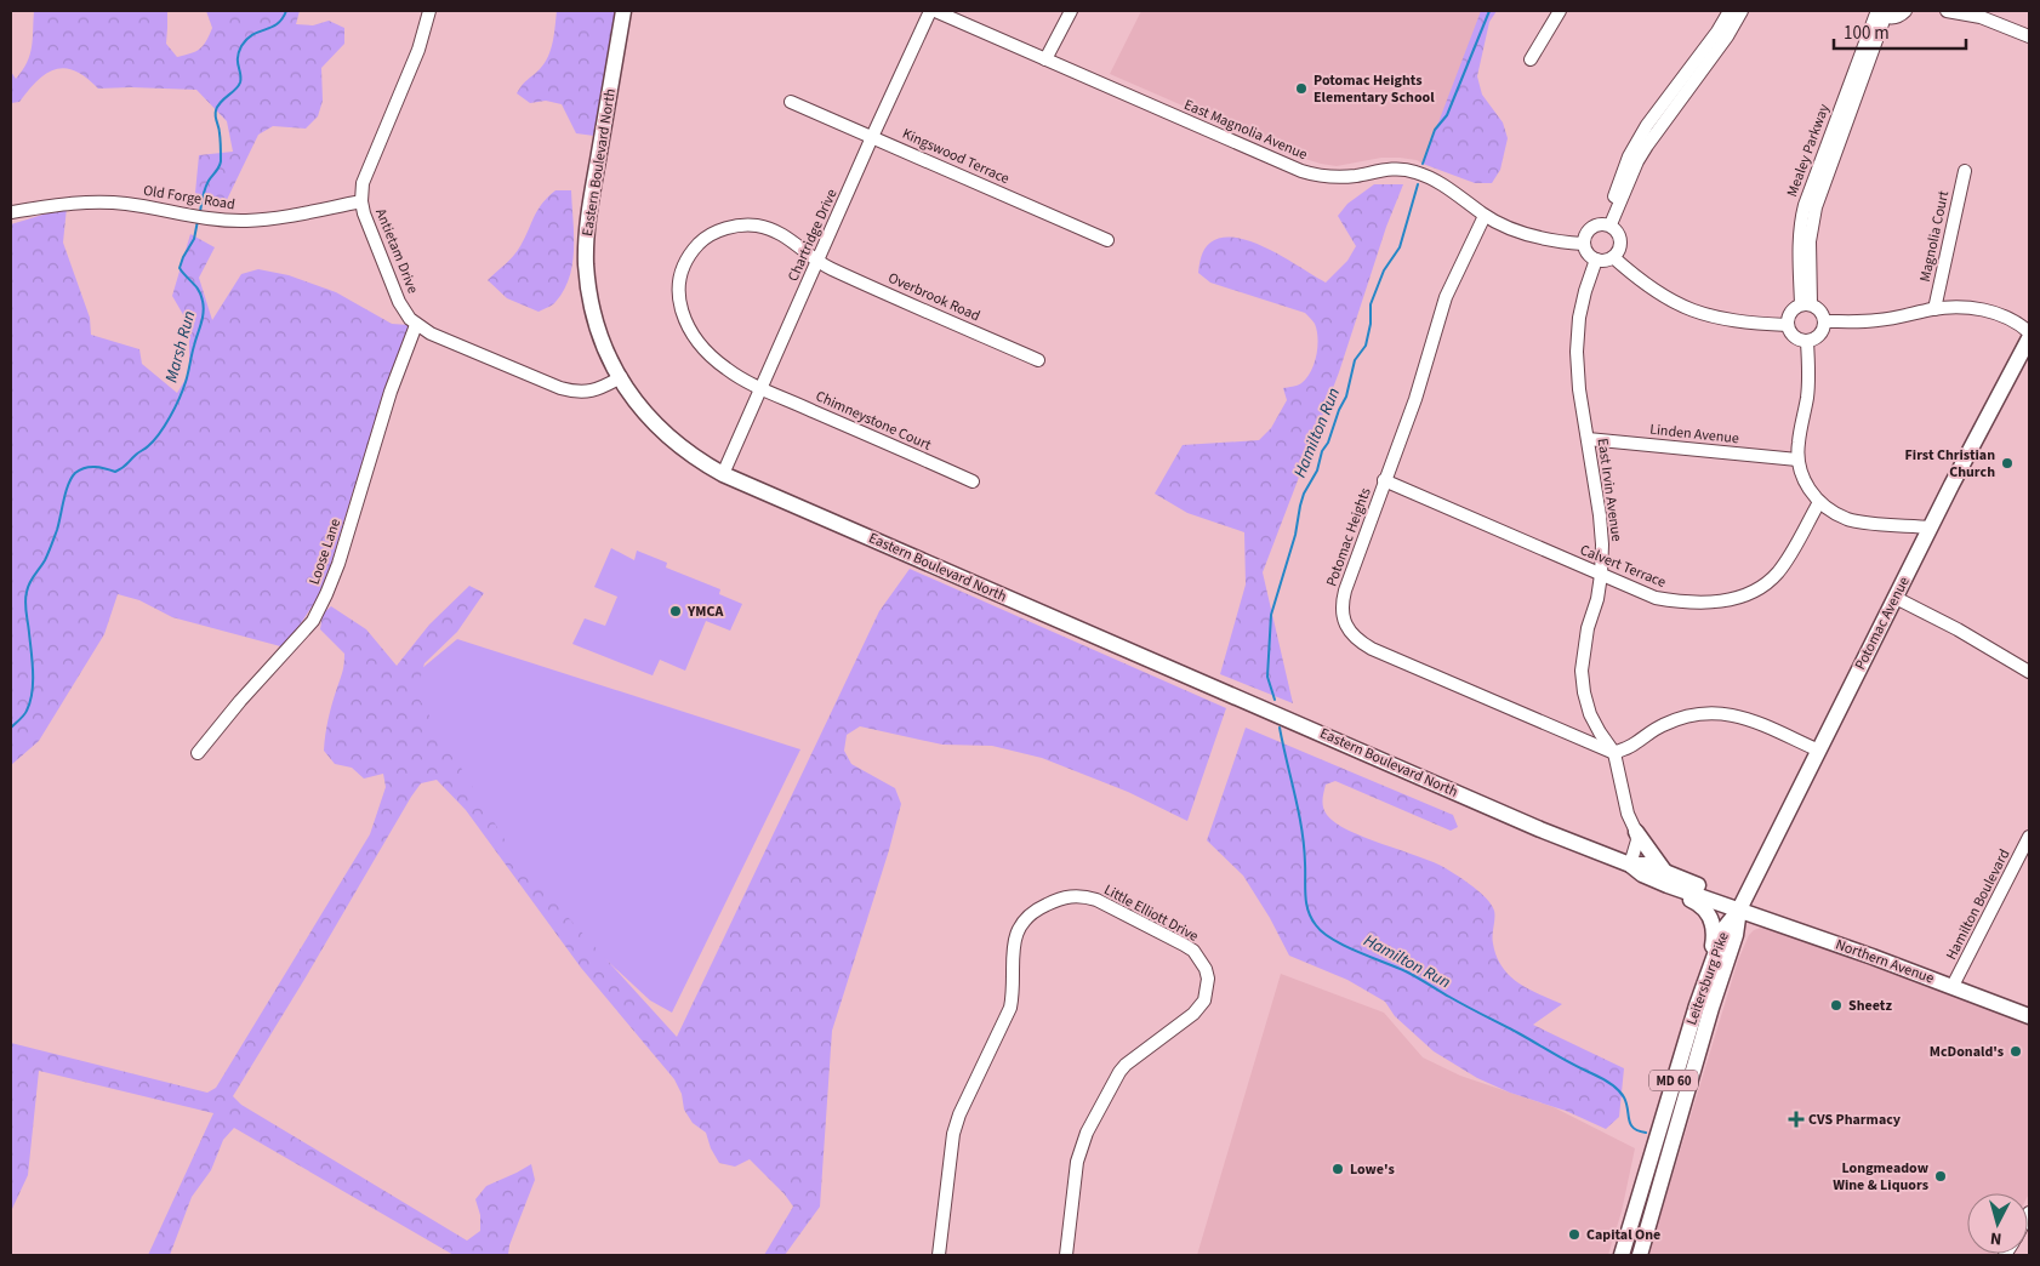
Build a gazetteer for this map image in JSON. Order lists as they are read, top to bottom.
{
  "streets": {
    "main road": [
      "Eastern Boulevard North",
      "Potomac Avenue",
      "Northern Avenue",
      "Leitersburg Pike",
      "MD 60"
    ],
    "street": [
      "East Magnolia Avenue",
      "Mealey Parkway",
      "Kingswood Terrace",
      "Old Forge Road",
      "Chartridge Drive",
      "Magnolia Court",
      "Antietam Drive",
      "Overbrook Road",
      "Chimneystone Court",
      "Linden Avenue",
      "East Irvin Avenue",
      "Potomac Heights",
      "Loose Lane",
      "Calvert Terrace",
      "Hamilton Boulevard",
      "Little Elliott Drive"
    ]
  },
  "crossings": [
    ["East Magnolia Avenue", "East Irvin Avenue"],
    ["East Magnolia Avenue", "Potomac Heights"],
    ["Kingswood Terrace", "Chartridge Drive"],
    ["Eastern Boulevard North", "Chartridge Drive"],
    ["Eastern Boulevard North", "Antietam Drive"],
    ["Eastern Boulevard North", "Potomac Avenue"],
    ["Eastern Boulevard North", "Northern Avenue"],
    ["Eastern Boulevard North", "Leitersburg Pike"],
    ["Old Forge Road", "Antietam Drive"],
    ["Chartridge Drive", "Overbrook Road"],
    ["Chartridge Drive", "Chimneystone Court"],
    ["Antietam Drive", "Loose Lane"],
    ["Overbrook Road", "Chimneystone Court"],
    ["Linden Avenue", "East Irvin Avenue"],
    ["East Irvin Avenue", "Potomac Heights"],
    ["East Irvin Avenue", "Calvert Terrace"],
    ["Potomac Heights", "Calvert Terrace"],
    ["Potomac Avenue", "Northern Avenue"],
    ["Potomac Avenue", "Leitersburg Pike"],
    ["Hamilton Boulevard", "Northern Avenue"],
    ["Northern Avenue", "Leitersburg Pike"]
  ],
  "water": ["Marsh Run", "Hamilton Run"],
  "places": {
    "other": [
      "Potomac Heights Elementary School",
      "First Christian Church",
      "YMCA",
      "Sheetz",
      "McDonald's",
      "Lowe's",
      "Longmeadow Wine & Liquors",
      "Capital One"
    ],
    "health": ["CVS Pharmacy"]
  },
  "scale_bar": "100 m",
  "north": "bottom"
}
